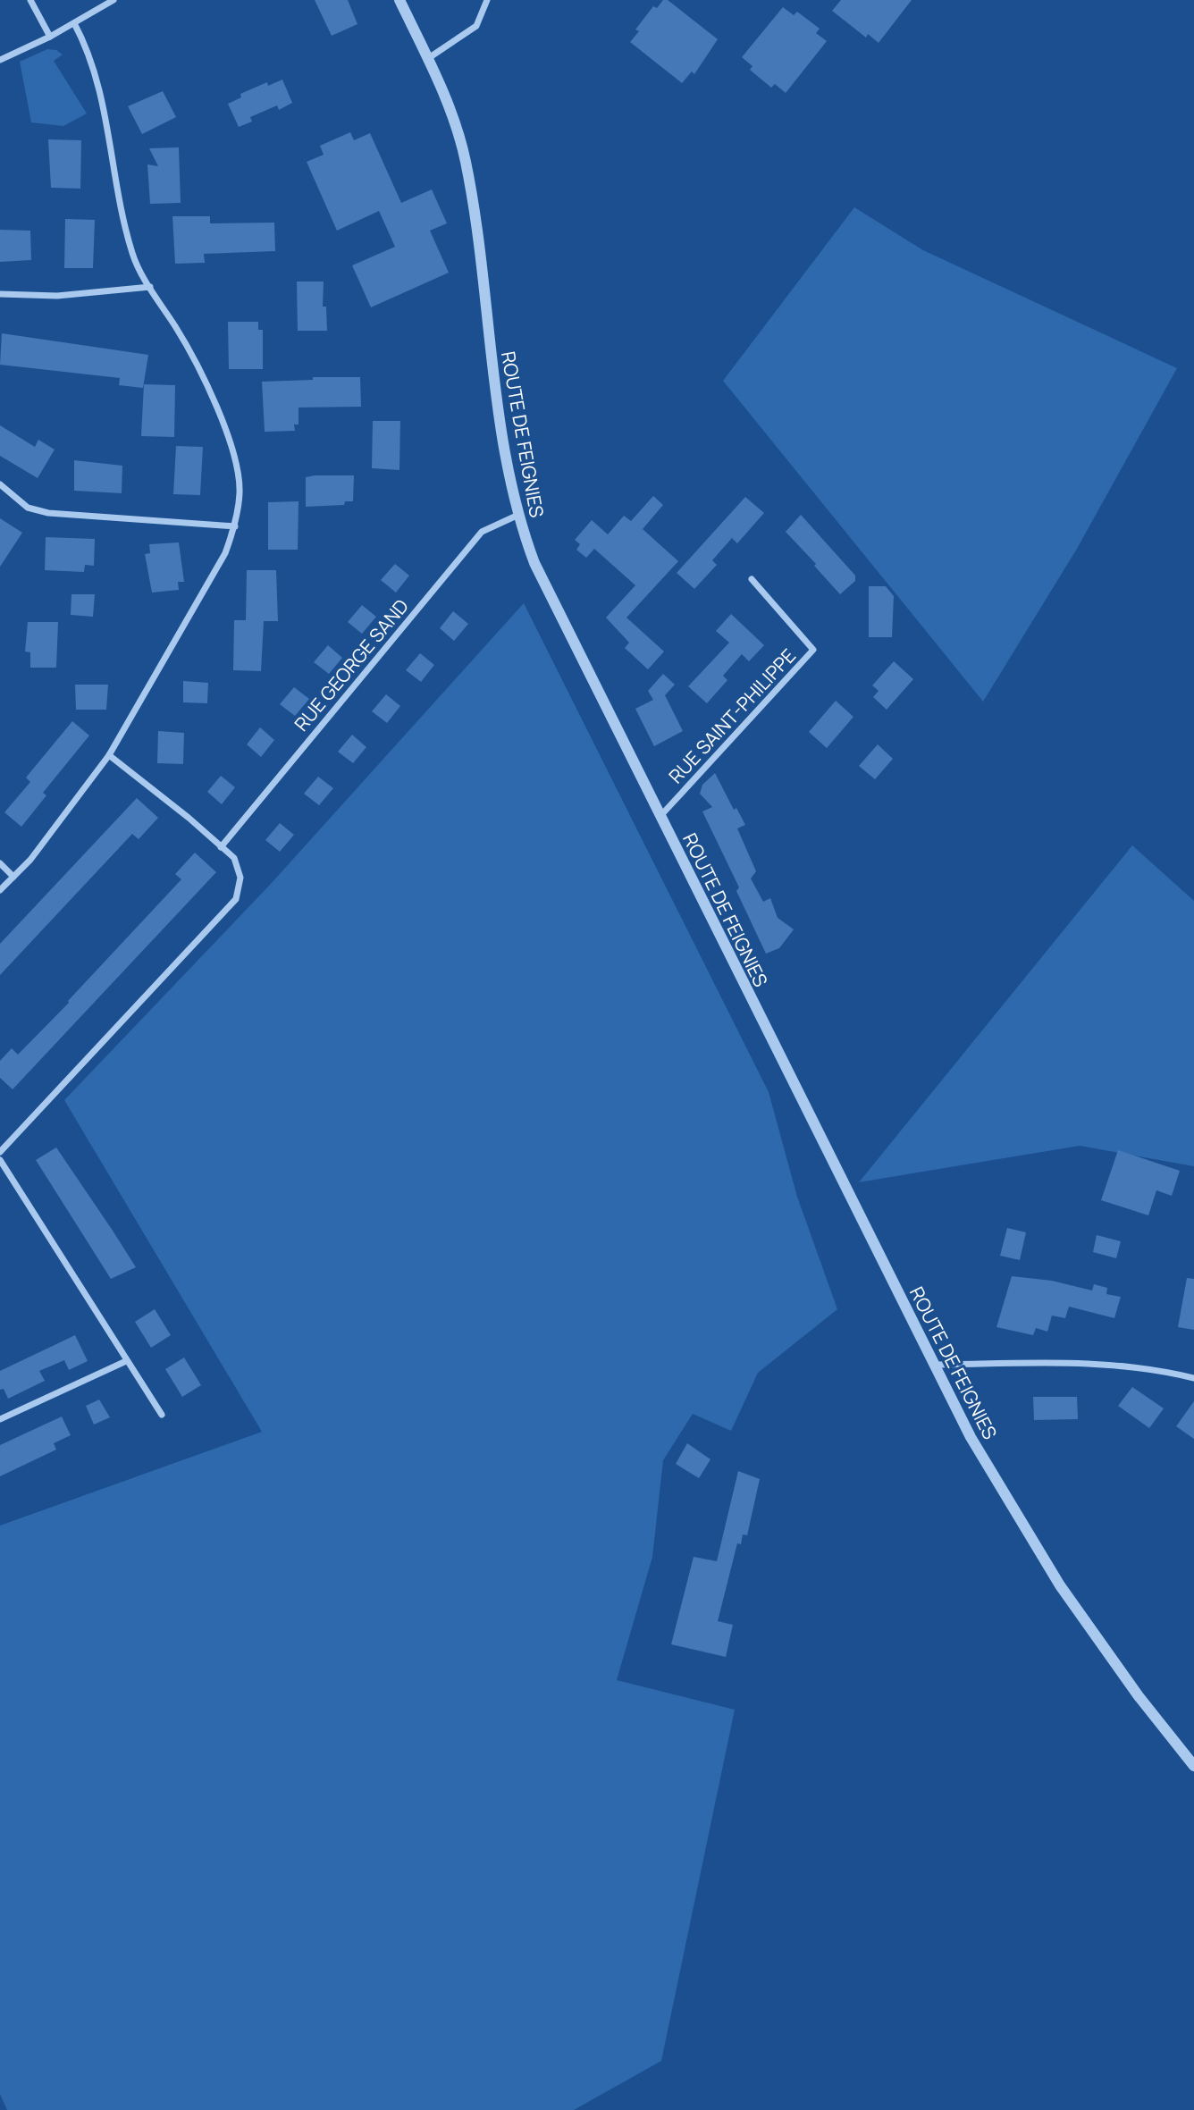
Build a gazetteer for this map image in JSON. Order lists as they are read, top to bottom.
{
  "streets": {
    "street": ["ROUTE DE FEIGNIES", "RUE GEORGE SAND", "RUE SAINT-PHILIPPE"]
  },
  "crossings": [
    ["ROUTE DE FEIGNIES", "RUE GEORGE SAND"],
    ["ROUTE DE FEIGNIES", "RUE SAINT-PHILIPPE"]
  ]
}
